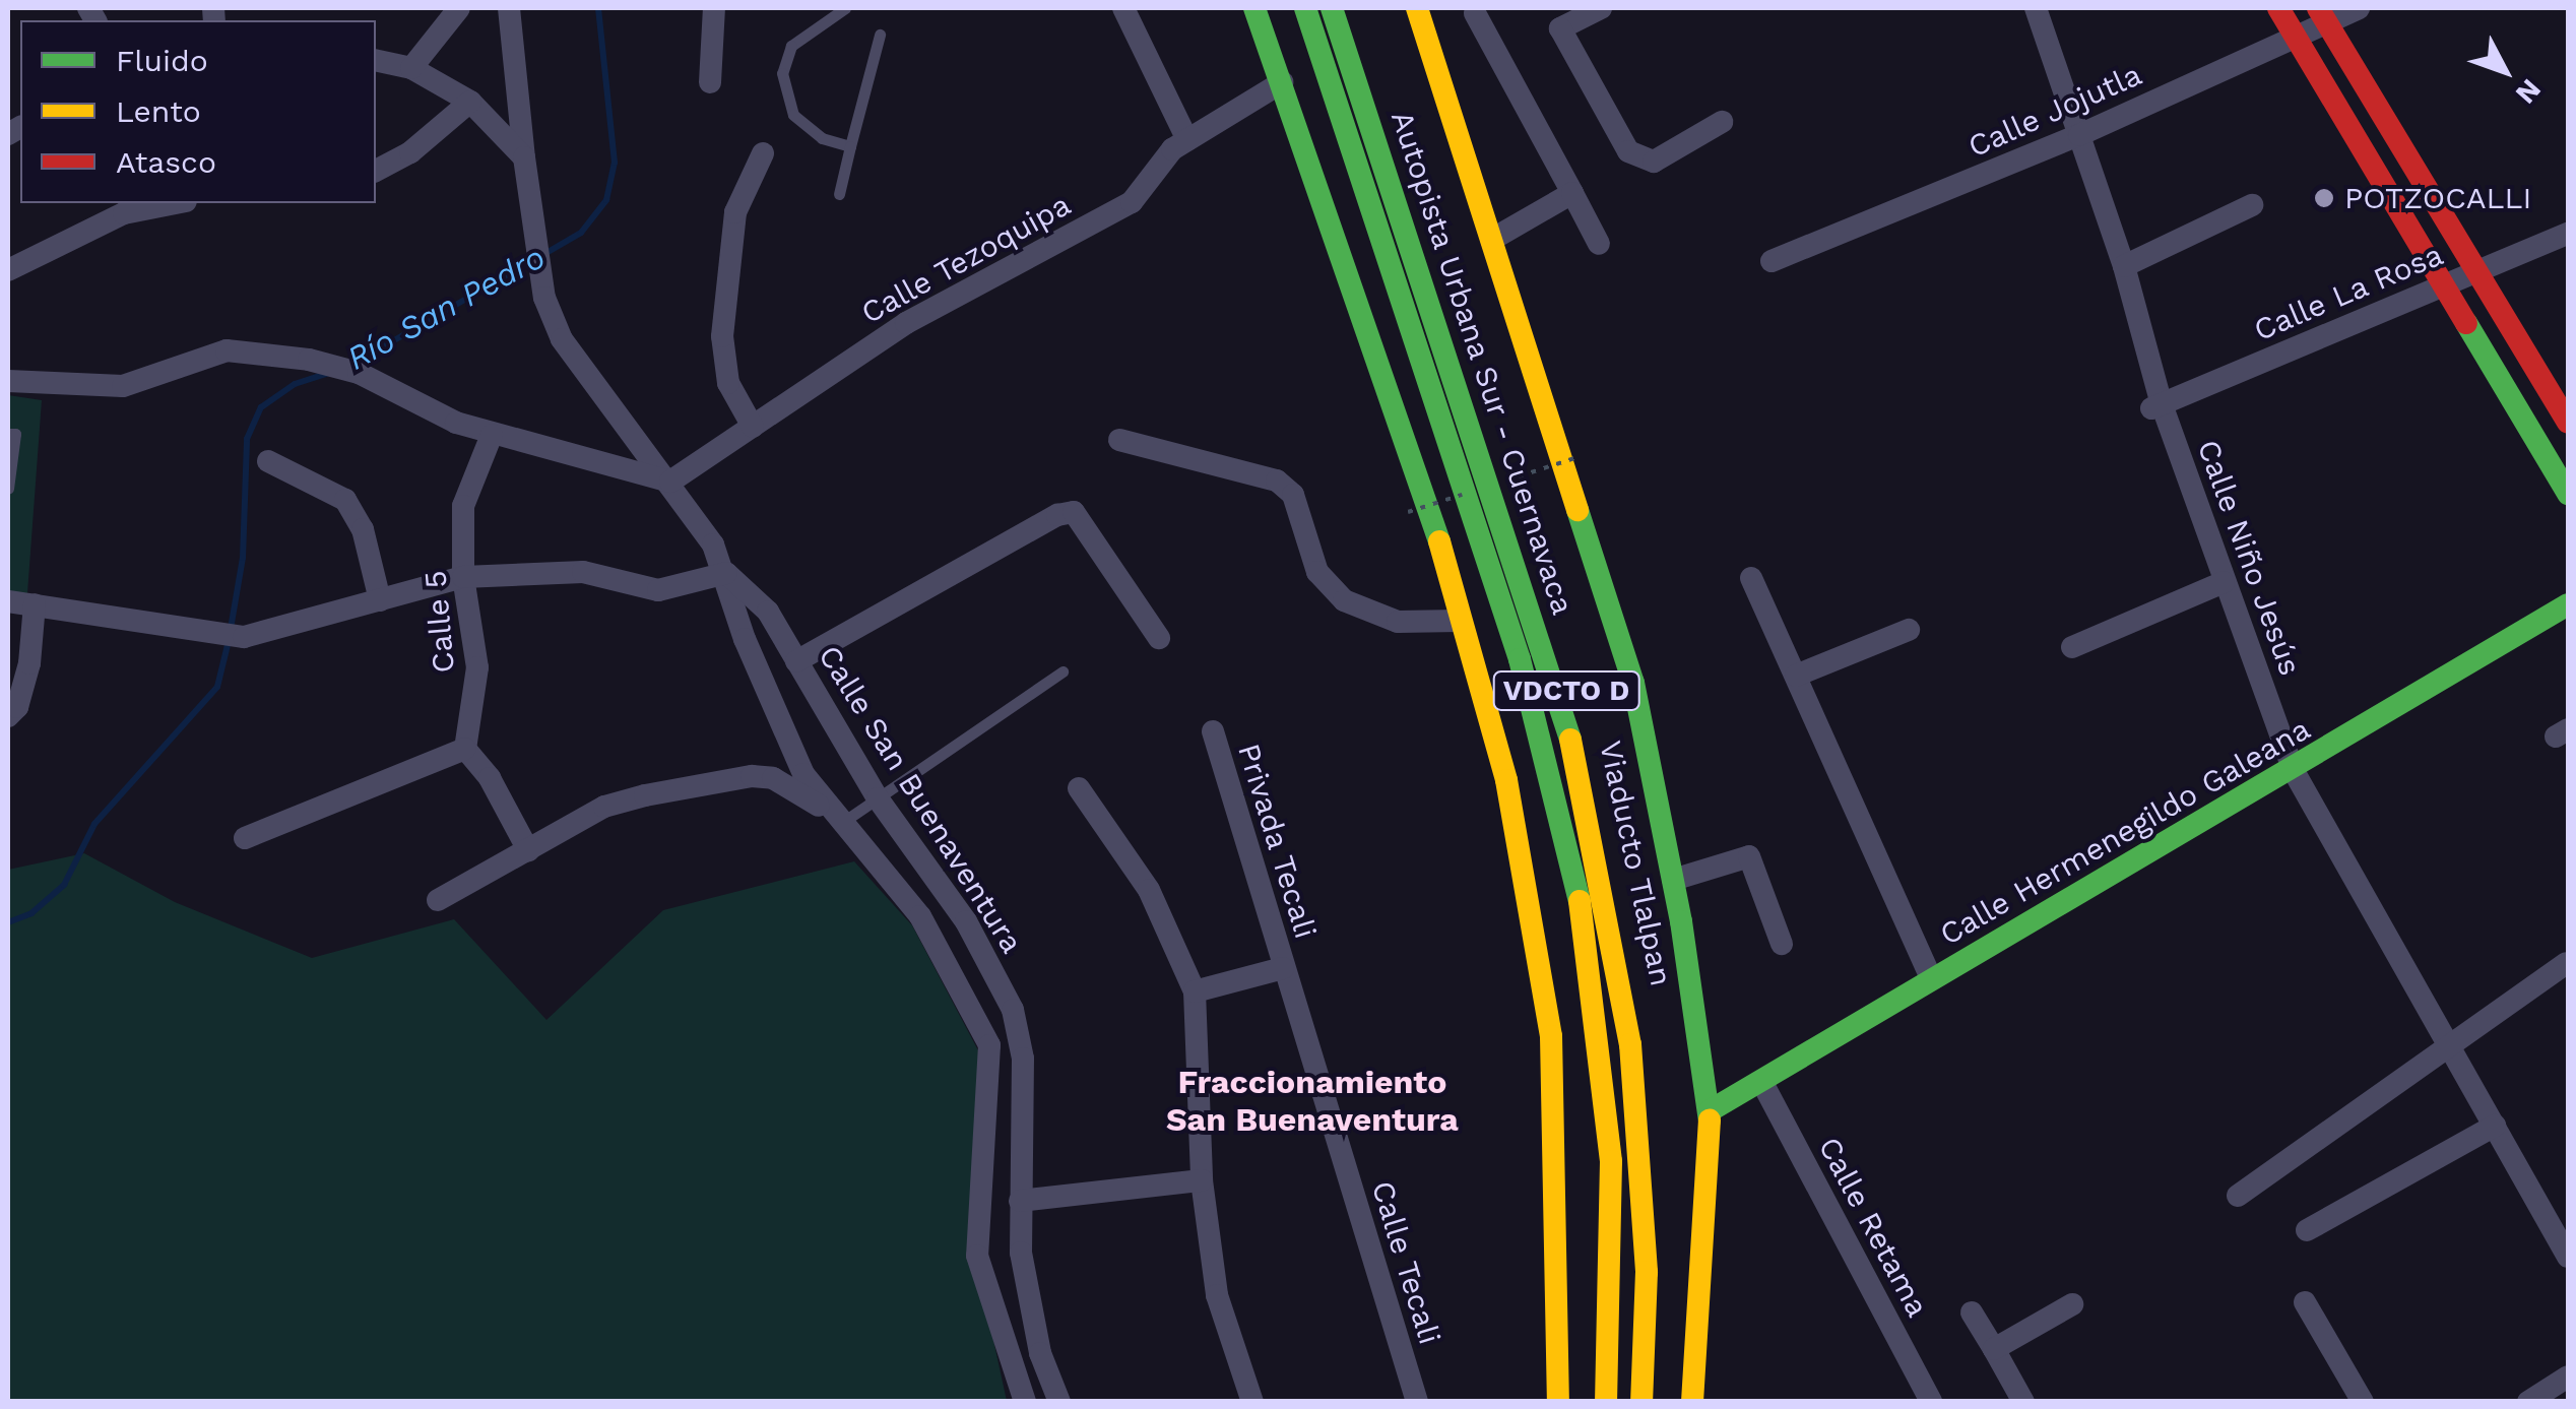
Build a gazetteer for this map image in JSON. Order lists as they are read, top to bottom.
{
  "streets": {
    "main road": [
      "Autopista Urbana Sur - Cuernavaca",
      "VDCTO D",
      "Calle Hermenegildo Galeana",
      "Viaducto Tlalpan"
    ],
    "street": [
      "Calle Jojutla",
      "Calle Tezoquipa",
      "Calle La Rosa",
      "Calle Niño Jesús",
      "Calle 5",
      "Calle San Buenaventura",
      "Privada Tecali",
      "Calle Retama",
      "Calle Tecali"
    ]
  },
  "crossings": [
    ["Calle Jojutla", "Calle Niño Jesús"],
    ["Calle Tezoquipa", "Calle San Buenaventura"],
    ["Calle La Rosa", "Calle Niño Jesús"],
    ["Autopista Urbana Sur - Cuernavaca", "Viaducto Tlalpan"],
    ["Calle Niño Jesús", "Calle Hermenegildo Galeana"],
    ["Calle Hermenegildo Galeana", "Viaducto Tlalpan"],
    ["Calle Hermenegildo Galeana", "Calle Retama"],
    ["Privada Tecali", "Calle Tecali"]
  ],
  "districts": ["Fraccionamiento San Buenaventura"],
  "water": ["Río San Pedro"],
  "places": ["POTZOCALLI"],
  "legend": ["Fluido", "Lento", "Atasco"],
  "north": "bottom right"
}
